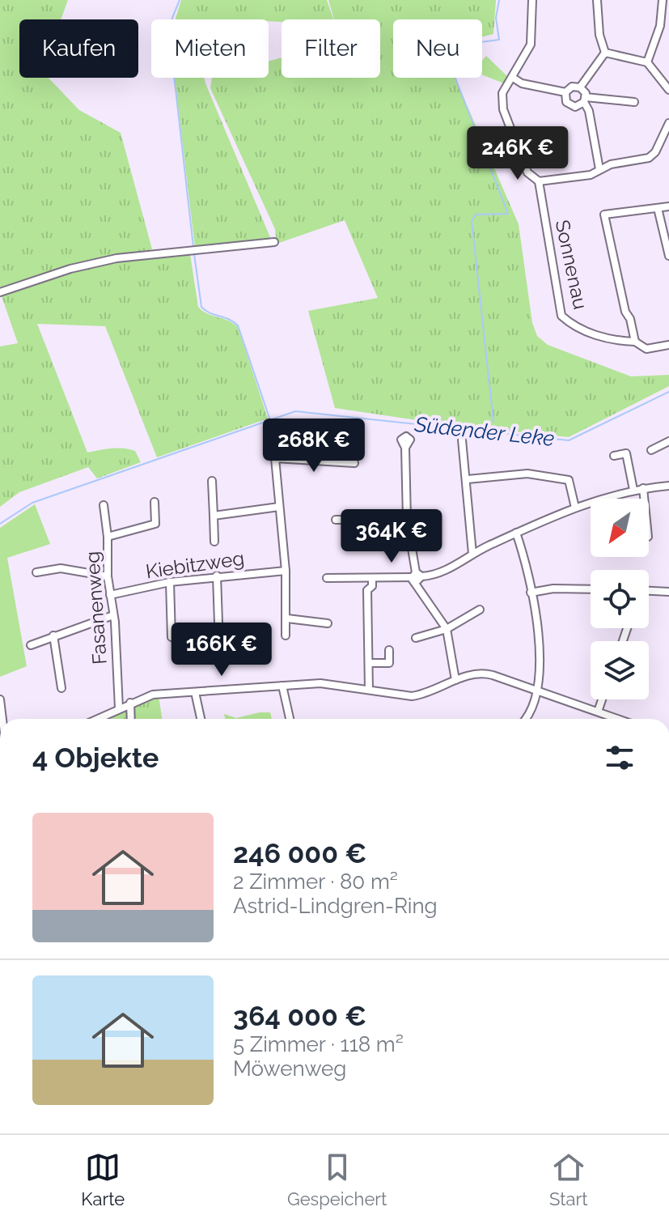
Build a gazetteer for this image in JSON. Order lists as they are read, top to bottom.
{
  "streets": {
    "street": ["Sonnenau", "Kiebitzweg", "Fasanenweg"]
  },
  "crossings": [
    ["Kiebitzweg", "Fasanenweg"]
  ],
  "water": ["Südender Leke"],
  "north": "bottom left",
  "page": {
    "chip": [
      "Kaufen",
      "Mieten",
      "Filter",
      "Neu"
    ],
    "price": [
      "246K €",
      "268K €",
      "364K €",
      "166K €"
    ],
    "heading": "4 Objekte",
    "list": [
      {
        "name": "246 000 €",
        "note": "2 Zimmer · 80 m² · Astrid-Lindgren-Ring"
      },
      {
        "name": "364 000 €",
        "note": "5 Zimmer · 118 m² · Möwenweg"
      }
    ],
    "tabs": ["Karte", "Gespeichert", "Start"]
  }
}
